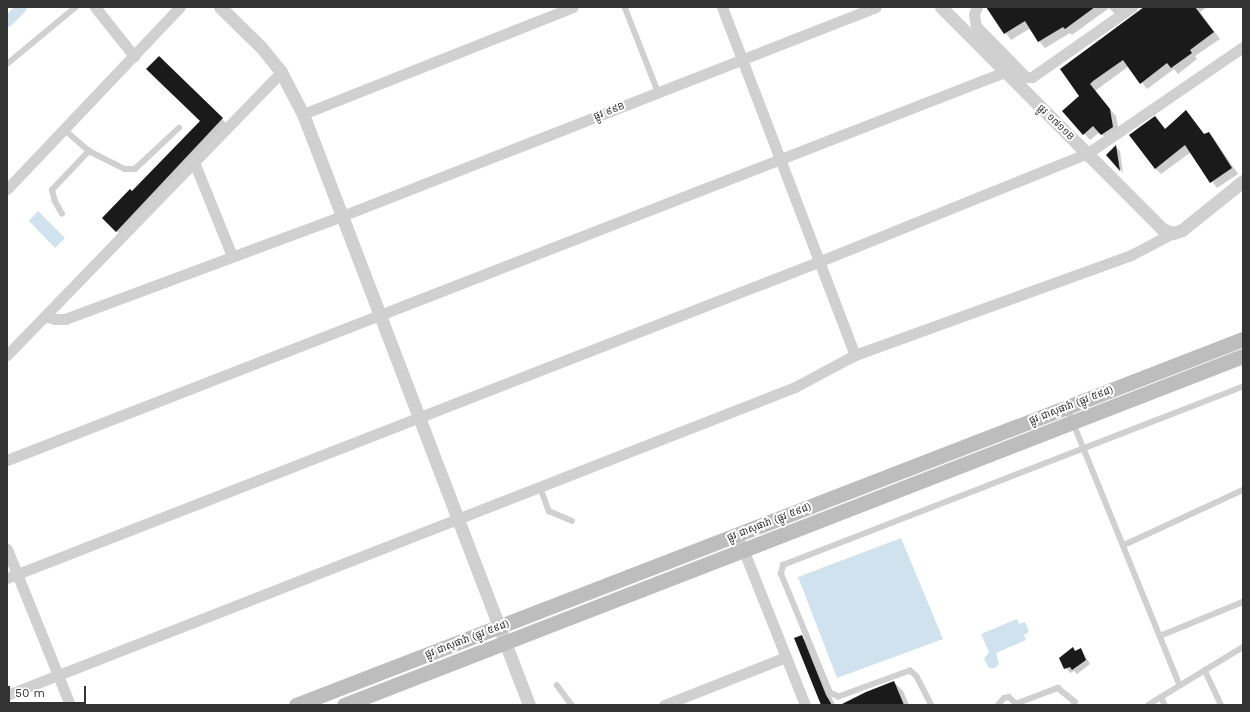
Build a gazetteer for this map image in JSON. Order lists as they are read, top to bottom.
{
  "streets": {
    "main road": ["ផ្លូវ ជាសុផារ៉ា (ផ្លូវ ៥៩៨)"],
    "street": ["ផ្លូវ ៩៩B", "ផ្លូវ ១៧១១B"]
  },
  "scale_bar": "50 m"
}
